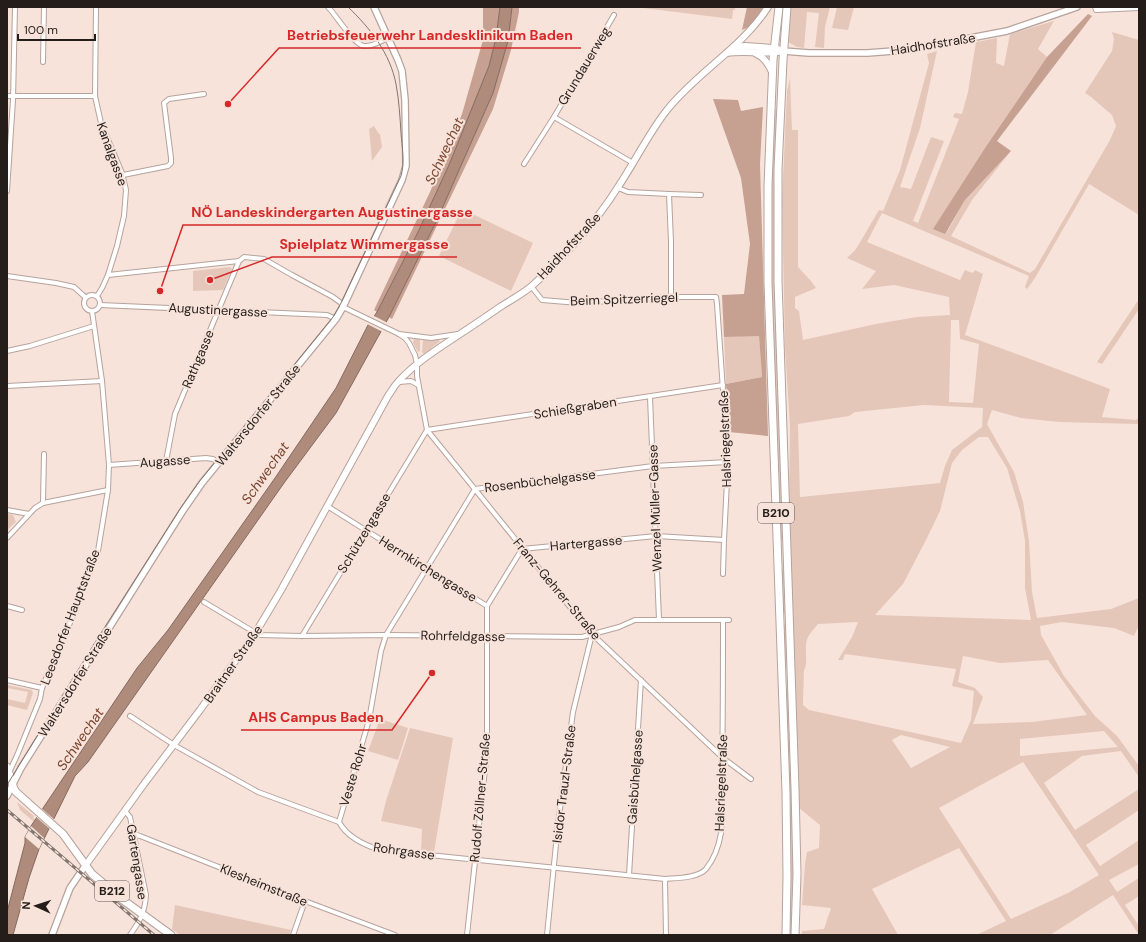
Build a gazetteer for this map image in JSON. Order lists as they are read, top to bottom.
{
  "streets": {
    "main road": [
      "Haidhofstraße",
      "B210",
      "Braitner Straße",
      "B212"
    ],
    "street": [
      "Grundauerweg",
      "Kanalgasse",
      "Beim Spitzerriegel",
      "Augustinergasse",
      "Rathgasse",
      "Schießgraben",
      "Waltersdorfer Straße",
      "Halsriegelstraße",
      "Augasse",
      "Rosenbüchelgasse",
      "Wenzel Müller-Gasse",
      "Schützengasse",
      "Hartergasse",
      "Herrnkirchengasse",
      "Franz-Gehrer-Straße",
      "Leesdorfer Hauptstraße",
      "Rohrfeldgasse",
      "Veste Rohr",
      "Gaisbühelgasse",
      "Isidor Trauzl-Straße",
      "Rudolf Zöllner-Straße",
      "Rohrgasse",
      "Gartengasse",
      "Klesheimstraße"
    ]
  },
  "crossings": [
    ["Haidhofstraße", "Grundauerweg"],
    ["Haidhofstraße", "Beim Spitzerriegel"],
    ["Haidhofstraße", "B210"],
    ["Haidhofstraße", "Franz-Gehrer-Straße"],
    ["Haidhofstraße", "Braitner Straße"],
    ["Kanalgasse", "Augustinergasse"],
    ["Kanalgasse", "Leesdorfer Hauptstraße"],
    ["Beim Spitzerriegel", "Halsriegelstraße"],
    ["Augustinergasse", "Rathgasse"],
    ["Augustinergasse", "Waltersdorfer Straße"],
    ["Augustinergasse", "Leesdorfer Hauptstraße"],
    ["Rathgasse", "Augasse"],
    ["Schießgraben", "Halsriegelstraße"],
    ["Schießgraben", "Wenzel Müller-Gasse"],
    ["Schießgraben", "Schützengasse"],
    ["Schießgraben", "Franz-Gehrer-Straße"],
    ["Waltersdorfer Straße", "Augasse"],
    ["Waltersdorfer Straße", "B212"],
    ["Halsriegelstraße", "Rosenbüchelgasse"],
    ["Halsriegelstraße", "Hartergasse"],
    ["Halsriegelstraße", "Franz-Gehrer-Straße"],
    ["Halsriegelstraße", "Rohrfeldgasse"],
    ["Halsriegelstraße", "Rohrgasse"],
    ["Augasse", "Leesdorfer Hauptstraße"],
    ["Rosenbüchelgasse", "Wenzel Müller-Gasse"],
    ["Rosenbüchelgasse", "Herrnkirchengasse"],
    ["Rosenbüchelgasse", "Franz-Gehrer-Straße"],
    ["Rosenbüchelgasse", "Rohrfeldgasse"],
    ["Rosenbüchelgasse", "Veste Rohr"],
    ["Wenzel Müller-Gasse", "Hartergasse"],
    ["Wenzel Müller-Gasse", "Rohrfeldgasse"],
    ["Schützengasse", "Herrnkirchengasse"],
    ["Schützengasse", "Franz-Gehrer-Straße"],
    ["Schützengasse", "Rohrfeldgasse"],
    ["Hartergasse", "Franz-Gehrer-Straße"],
    ["Herrnkirchengasse", "Braitner Straße"],
    ["Franz-Gehrer-Straße", "Rohrfeldgasse"],
    ["Franz-Gehrer-Straße", "Braitner Straße"],
    ["Franz-Gehrer-Straße", "Gaisbühelgasse"],
    ["Franz-Gehrer-Straße", "Isidor Trauzl-Straße"],
    ["Leesdorfer Hauptstraße", "B212"],
    ["Rohrfeldgasse", "Braitner Straße"],
    ["Rohrfeldgasse", "Veste Rohr"],
    ["Rohrfeldgasse", "Isidor Trauzl-Straße"],
    ["Rohrfeldgasse", "Rudolf Zöllner-Straße"],
    ["Braitner Straße", "Rohrgasse"],
    ["Braitner Straße", "Gartengasse"],
    ["Braitner Straße", "B212"],
    ["Veste Rohr", "Rohrgasse"],
    ["Gaisbühelgasse", "Rohrgasse"],
    ["Isidor Trauzl-Straße", "Rohrgasse"],
    ["Rudolf Zöllner-Straße", "Rohrgasse"],
    ["Gartengasse", "Klesheimstraße"],
    ["Gartengasse", "B212"]
  ],
  "water": ["Schwechat"],
  "places": [
    "Betriebsfeuerwehr Landesklinikum Baden",
    "Spielplatz Wimmergasse",
    "NÖ Landeskindergarten Augustinergasse",
    "AHS Campus Baden"
  ],
  "scale_bar": "100 m",
  "north": "left"
}
